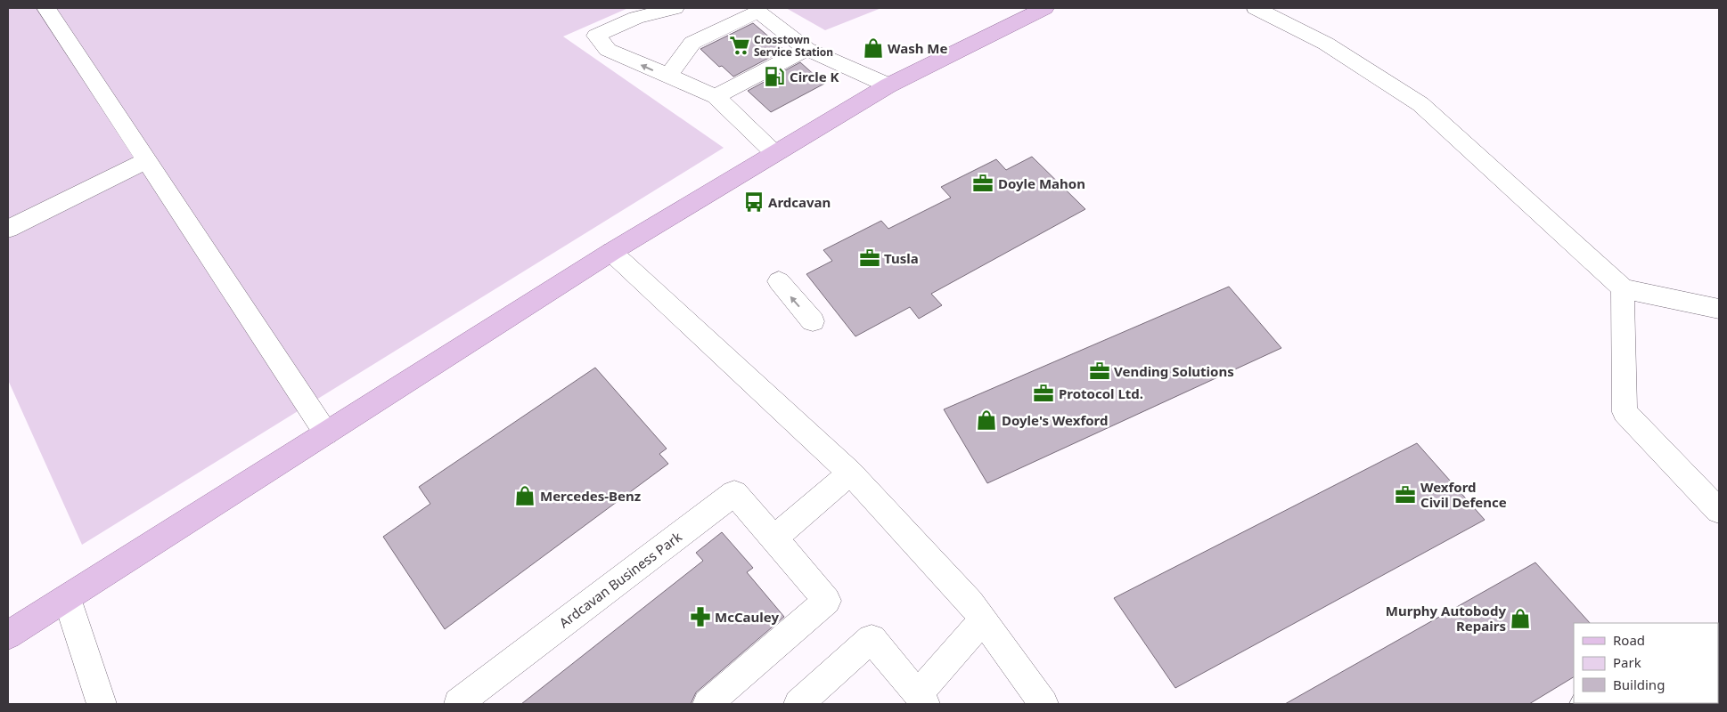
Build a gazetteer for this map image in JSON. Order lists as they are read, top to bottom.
{
  "streets": {
    "street": ["Ardcavan Business Park"]
  },
  "places": {
    "supermarket": ["Crosstown Service Station"],
    "shop": [
      "Wash Me",
      "Doyle's Wexford",
      "Mercedes-Benz",
      "Murphy Autobody Repairs"
    ],
    "fuel station": ["Circle K"],
    "office": [
      "Doyle Mahon",
      "Tusla",
      "Vending Solutions",
      "Protocol Ltd.",
      "Wexford Civil Defence"
    ],
    "bus stop": ["Ardcavan"],
    "pharmacy": ["McCauley"]
  },
  "legend": ["Road", "Park", "Building"]
}
